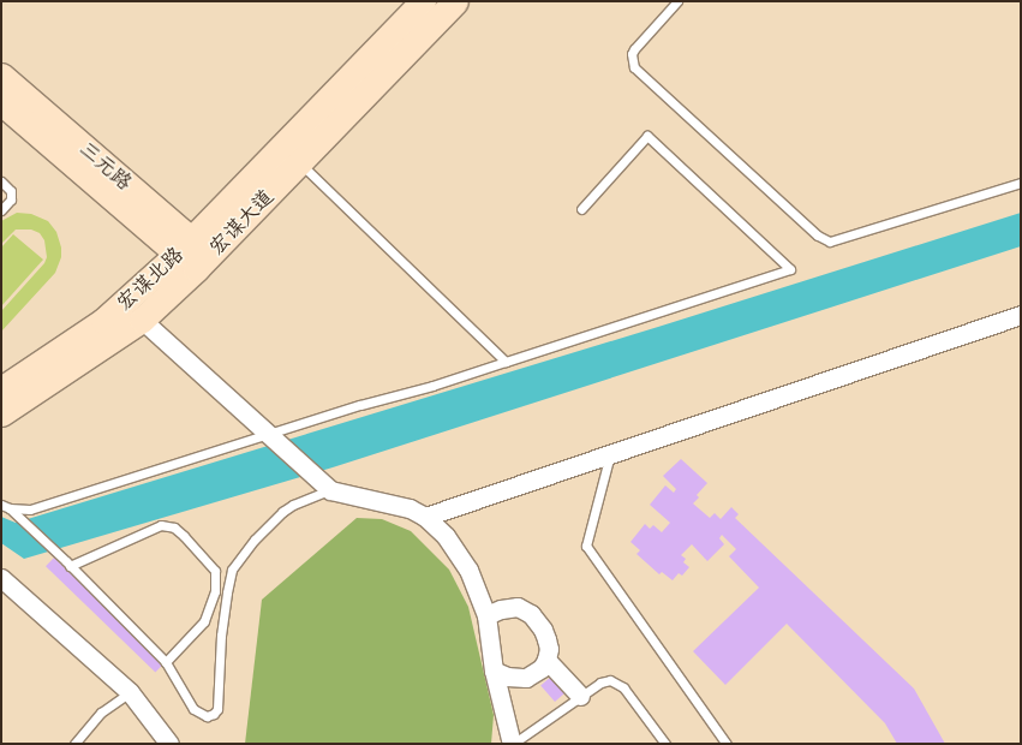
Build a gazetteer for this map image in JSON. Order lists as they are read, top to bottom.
{
  "streets": {
    "main road": ["三元路", "宏谋大道", "宏谋北路"]
  },
  "crossings": [
    ["三元路", "宏谋大道"],
    ["三元路", "宏谋北路"],
    ["宏谋大道", "宏谋北路"]
  ]
}
